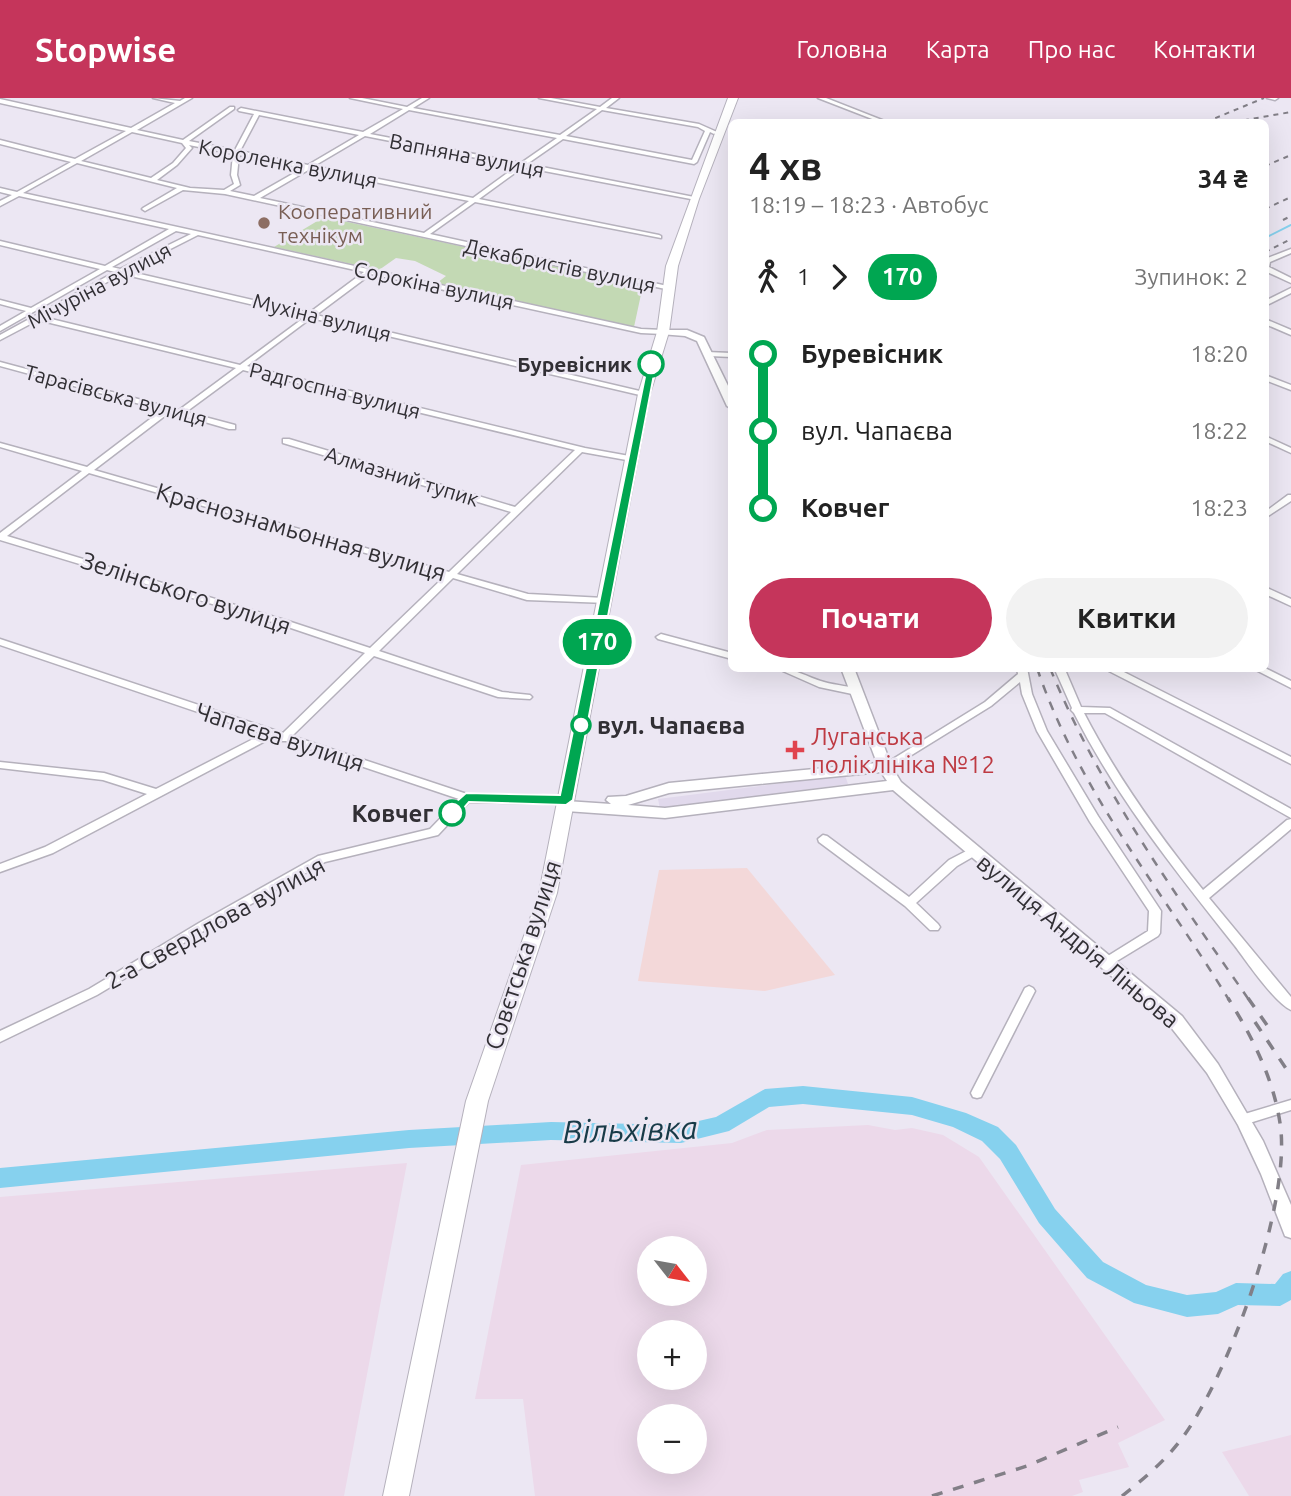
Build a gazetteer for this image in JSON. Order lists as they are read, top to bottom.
{
  "streets": {
    "main road": ["Совєтська вулиця"],
    "street": [
      "Вапняна вулиця",
      "Короленка вулиця",
      "Декабристів вулиця",
      "Мічуріна вулиця",
      "Сорокіна вулиця",
      "Мухіна вулиця",
      "Радгоспна вулиця",
      "Тарасівська вулиця",
      "Алмазний тупик",
      "Краснознамьонная вулиця",
      "Зелінського вулиця",
      "Чапаєва вулиця",
      "2-а Свердлова вулиця",
      "вулиця Андрія Ліньова"
    ]
  },
  "crossings": [
    ["Мічуріна вулиця", "Сорокіна вулиця"],
    ["Мічуріна вулиця", "Мухіна вулиця"],
    ["Мічуріна вулиця", "Радгоспна вулиця"],
    ["Сорокіна вулиця", "Совєтська вулиця"],
    ["Мухіна вулиця", "Совєтська вулиця"],
    ["Радгоспна вулиця", "Совєтська вулиця"],
    ["Краснознамьонная вулиця", "Совєтська вулиця"],
    ["Чапаєва вулиця", "2-а Свердлова вулиця"],
    ["Чапаєва вулиця", "вулиця Андрія Ліньова"],
    ["Чапаєва вулиця", "Совєтська вулиця"]
  ],
  "water": ["Вільхівка"],
  "places": {
    "other": [
      "Кооперативний технікум",
      "Буревісник",
      "вул. Чапаєва",
      "Ковчег"
    ],
    "health": ["Луганська поліклініка №12"]
  },
  "lines": ["bus line 170"],
  "north": "bottom right",
  "page": {
    "header": "Stopwise",
    "nav": [
      "Головна",
      "Карта",
      "Про нас",
      "Контакти"
    ],
    "on_map": "170",
    "heading": ["4 хв", "18:19 – 18:23 · Автобус", "34 ₴"],
    "legs": ["1", "170", "Зупинок: 2"],
    "list": [
      {
        "name": "Буревісник",
        "value": "18:20"
      },
      {
        "name": "вул. Чапаєва",
        "value": "18:22"
      },
      {
        "name": "Ковчег",
        "value": "18:23"
      }
    ],
    "buttons": ["Почати", "Квитки"],
    "map_buttons": ["+", "−"]
  }
}
